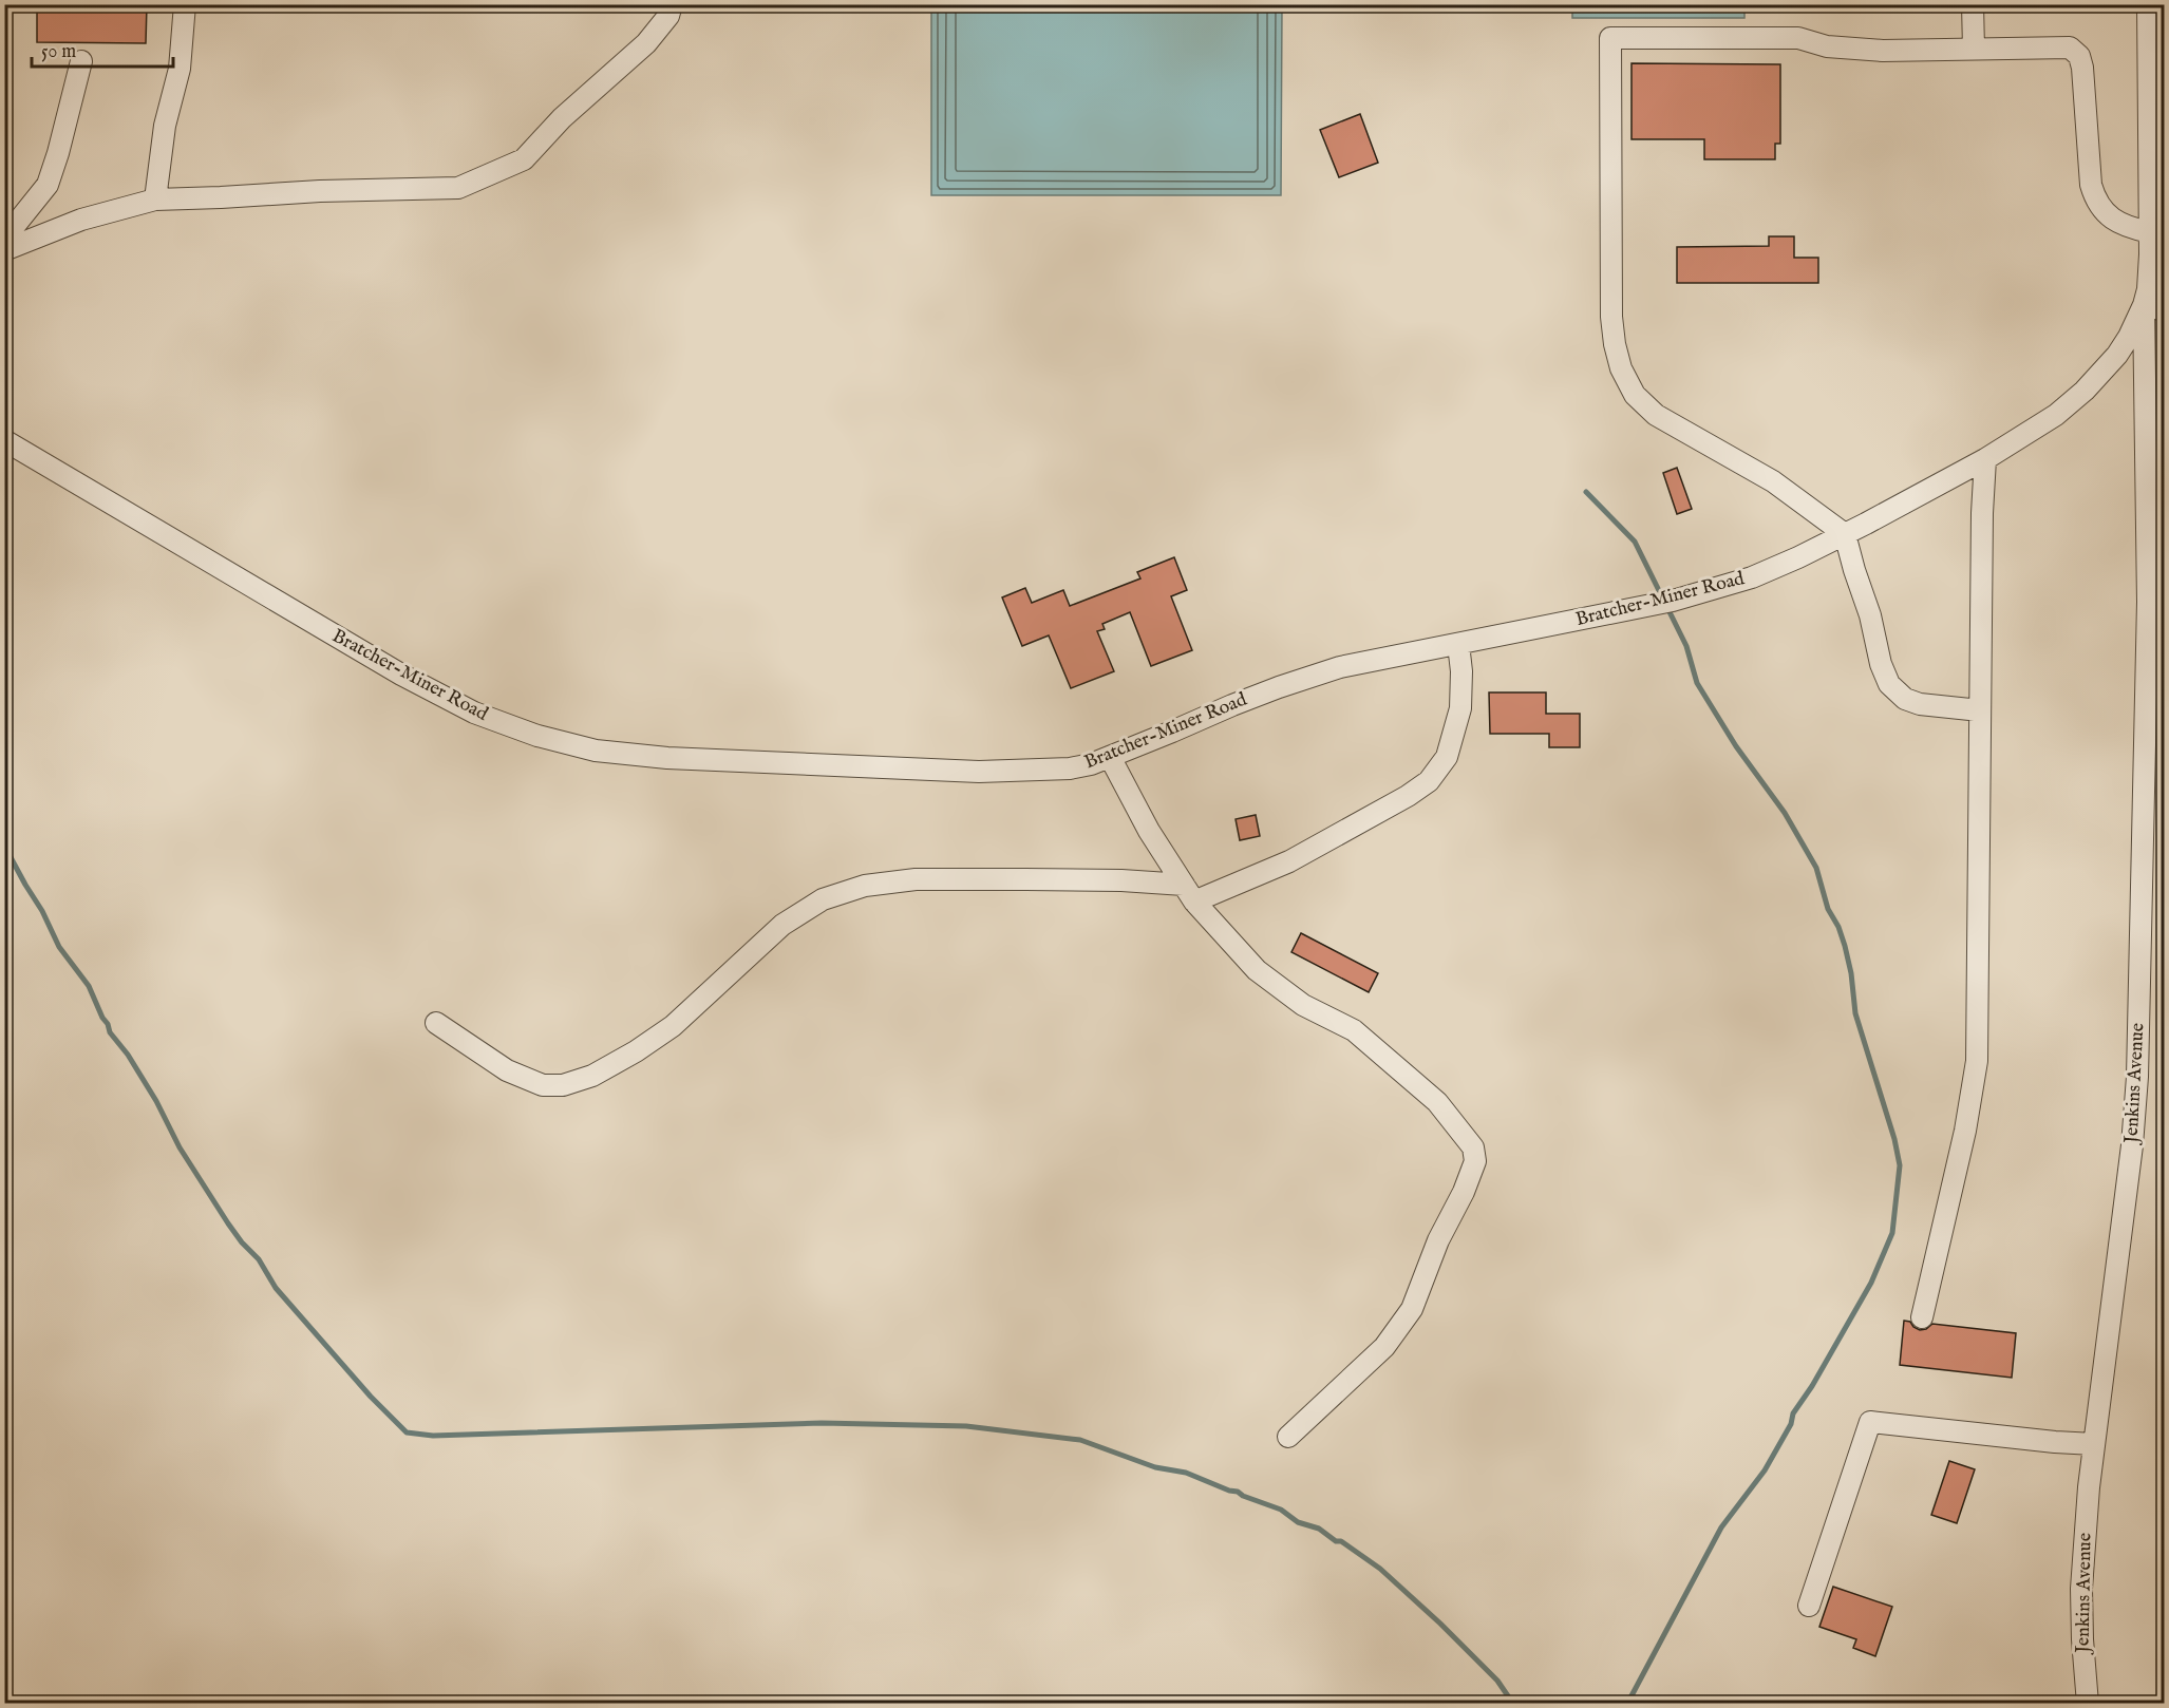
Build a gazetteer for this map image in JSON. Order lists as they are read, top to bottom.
{
  "streets": {
    "street": ["Bratcher-Miner Road", "Jenkins Avenue"]
  },
  "crossings": [
    ["Bratcher-Miner Road", "Jenkins Avenue"]
  ],
  "scale_bar": "50 m"
}
